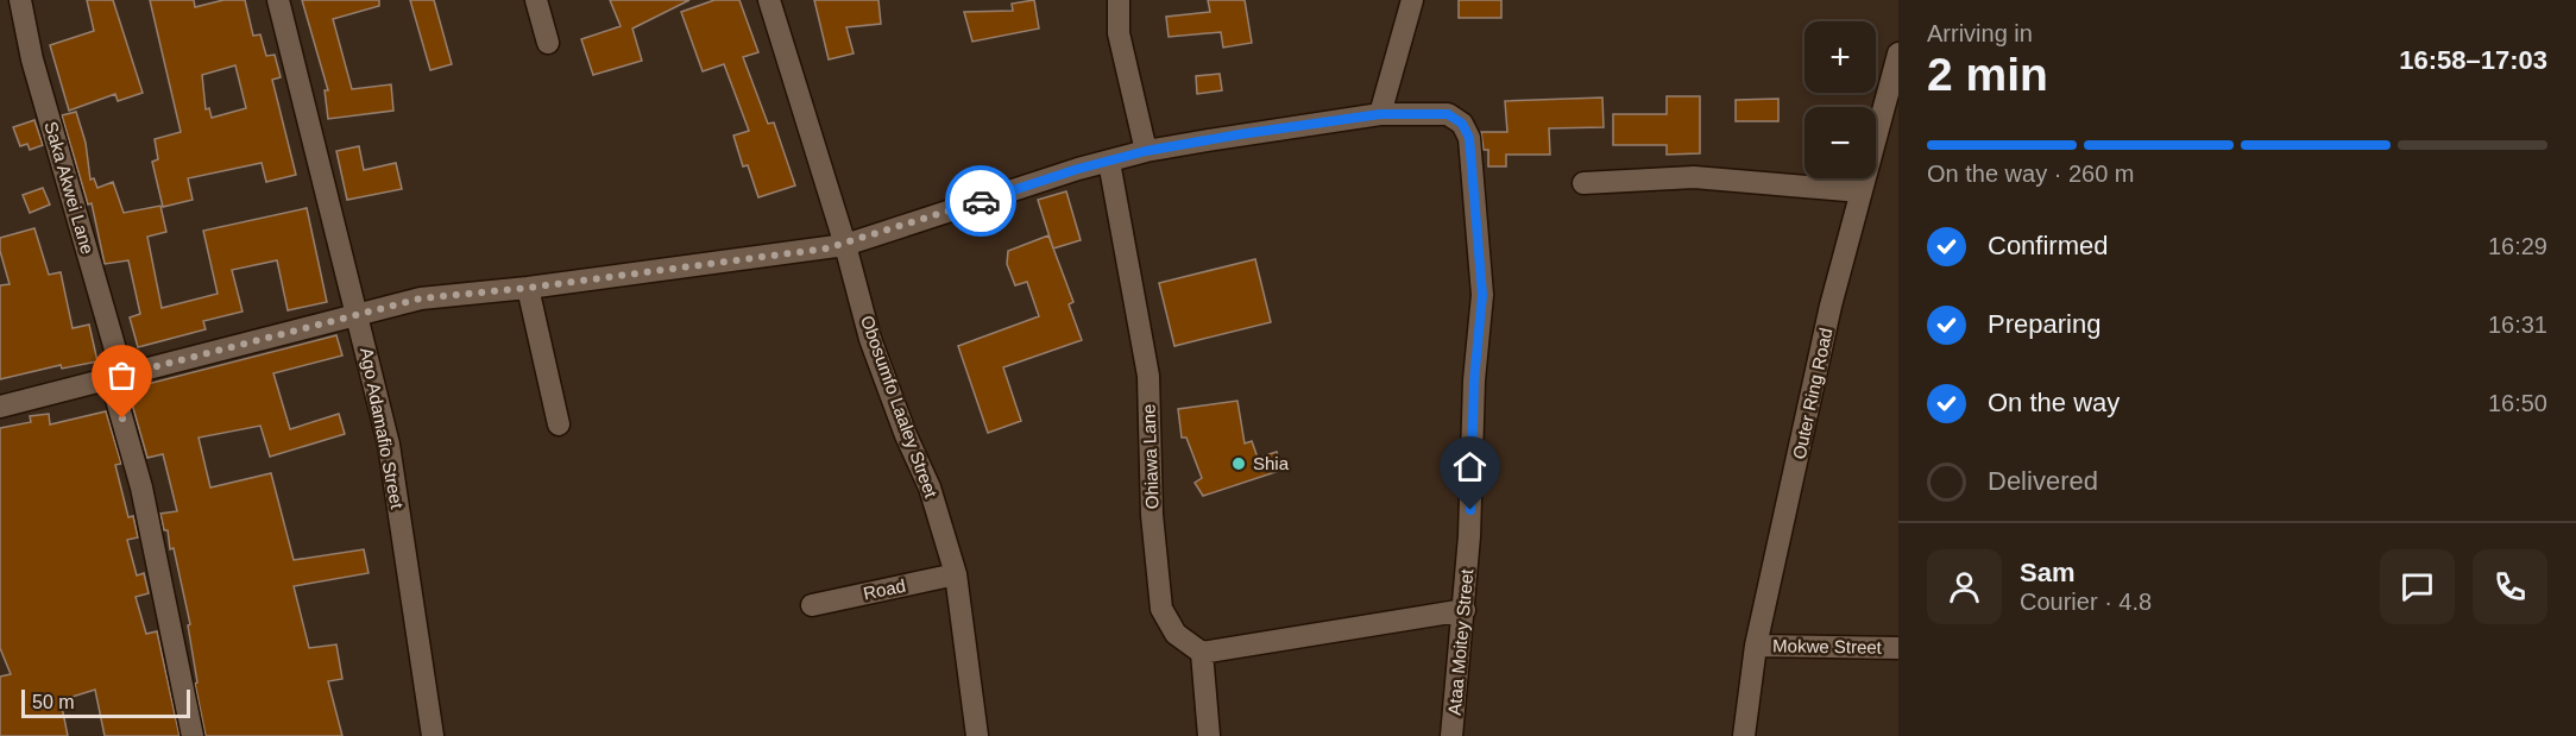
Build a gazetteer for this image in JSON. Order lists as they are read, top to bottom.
{
  "streets": {
    "street": [
      "Saka Akwei Lane",
      "Outer Ring Road",
      "Obosumfo Laaley Street",
      "Ago Adamafio Street",
      "Ohiawa Lane",
      "Road",
      "Ataa Moitey Street",
      "Mokwe Street"
    ]
  },
  "crossings": [
    ["Saka Akwei Lane", "Ataa Moitey Street"],
    ["Outer Ring Road", "Mokwe Street"],
    ["Obosumfo Laaley Street", "Road"],
    ["Obosumfo Laaley Street", "Ataa Moitey Street"],
    ["Ago Adamafio Street", "Ataa Moitey Street"],
    ["Ohiawa Lane", "Ataa Moitey Street"]
  ],
  "places": ["Shia"],
  "scale_bar": "50 m",
  "page": {
    "heading": ["2 min", "Arriving in", "16:58–17:03"],
    "panel": ["Sam", "Courier · 4.8"],
    "map_buttons": ["+", "−"],
    "bar": "On the way · 260 m",
    "list": [
      ["Confirmed", "16:29"],
      ["Preparing", "16:31"],
      ["On the way", "16:50"],
      "Delivered"
    ],
    "scale": "50 m"
  }
}
